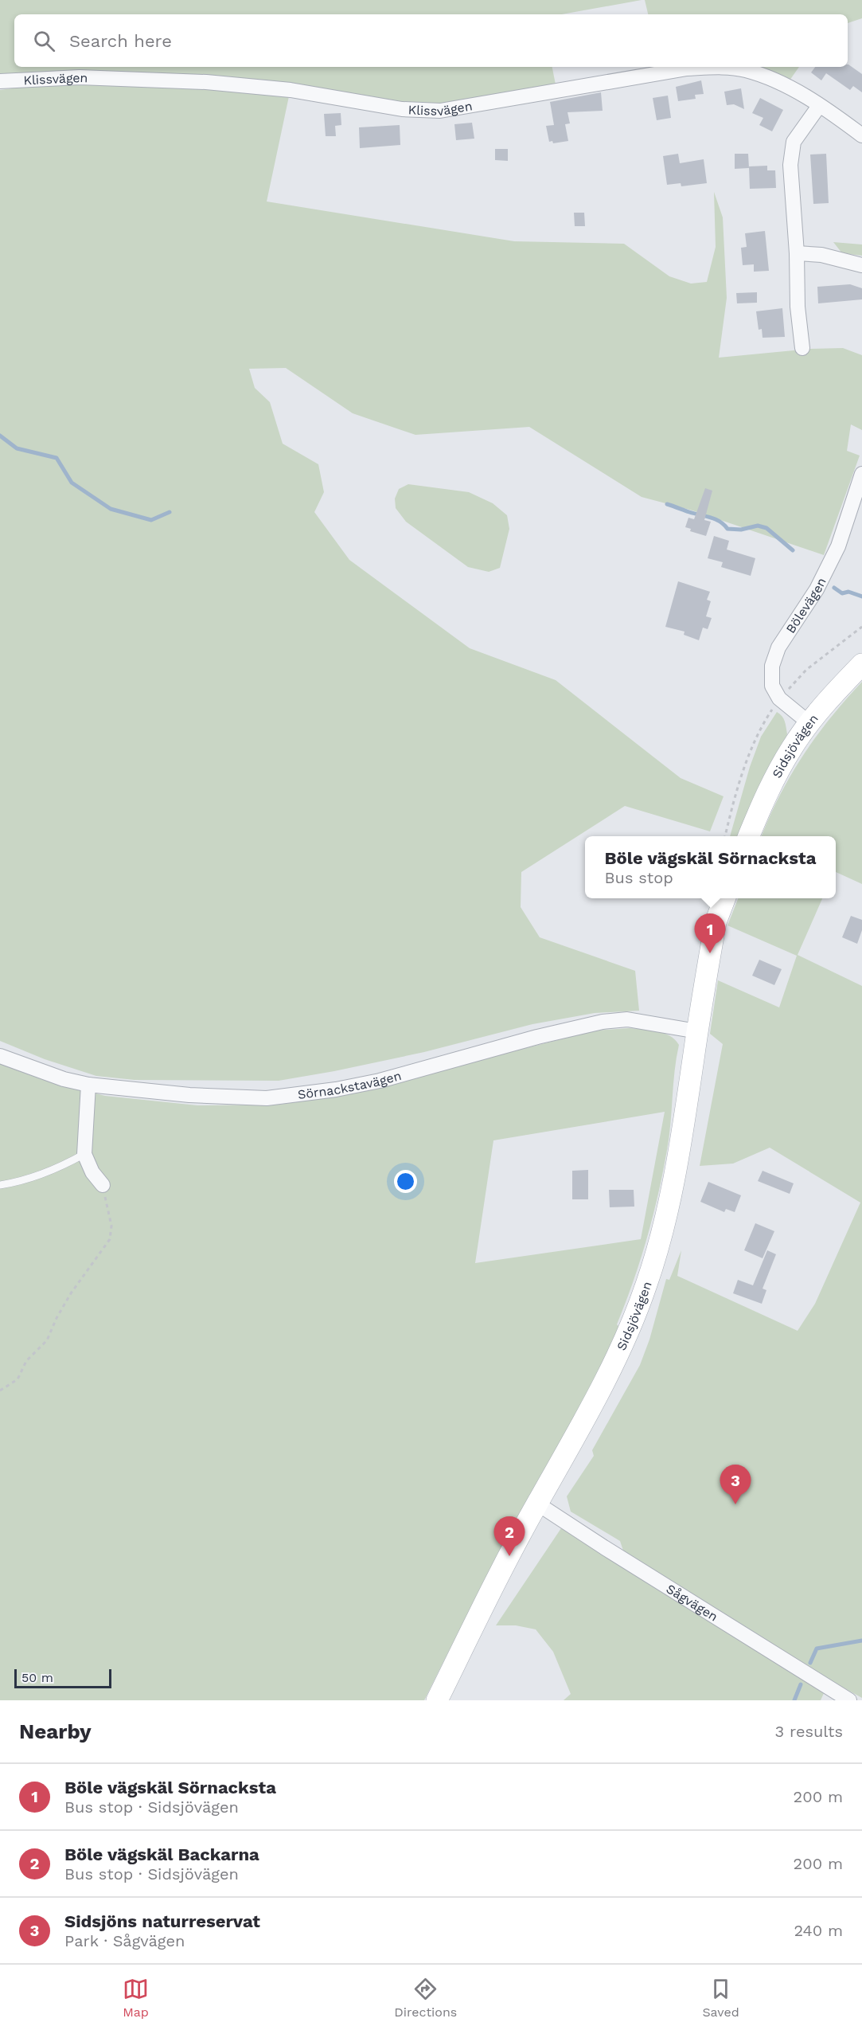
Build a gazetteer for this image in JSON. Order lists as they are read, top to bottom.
{
  "streets": {
    "main road": ["Sidsjövägen"],
    "street": [
      "Klissvägen",
      "Bölevägen",
      "Sörnackstavägen",
      "Sågvägen"
    ]
  },
  "crossings": [
    ["Bölevägen", "Sidsjövägen"],
    ["Sidsjövägen", "Sörnackstavägen"],
    ["Sidsjövägen", "Sågvägen"]
  ],
  "scale_bar": "50 m",
  "page": {
    "search": "Search here",
    "popup": ["Böle vägskäl Sörnacksta", "Bus stop"],
    "pins": ["1", "3", "2"],
    "scale": "50 m",
    "heading": ["Nearby", "3 results"],
    "list": [
      {
        "mark": "1",
        "name": "Böle vägskäl Sörnacksta",
        "note": "Bus stop · Sidsjövägen",
        "value": "200 m"
      },
      {
        "mark": "2",
        "name": "Böle vägskäl Backarna",
        "note": "Bus stop · Sidsjövägen",
        "value": "200 m"
      },
      {
        "mark": "3",
        "name": "Sidsjöns naturreservat",
        "note": "Park · Sågvägen",
        "value": "240 m"
      }
    ],
    "nav": ["Map", "Directions", "Saved"]
  }
}
